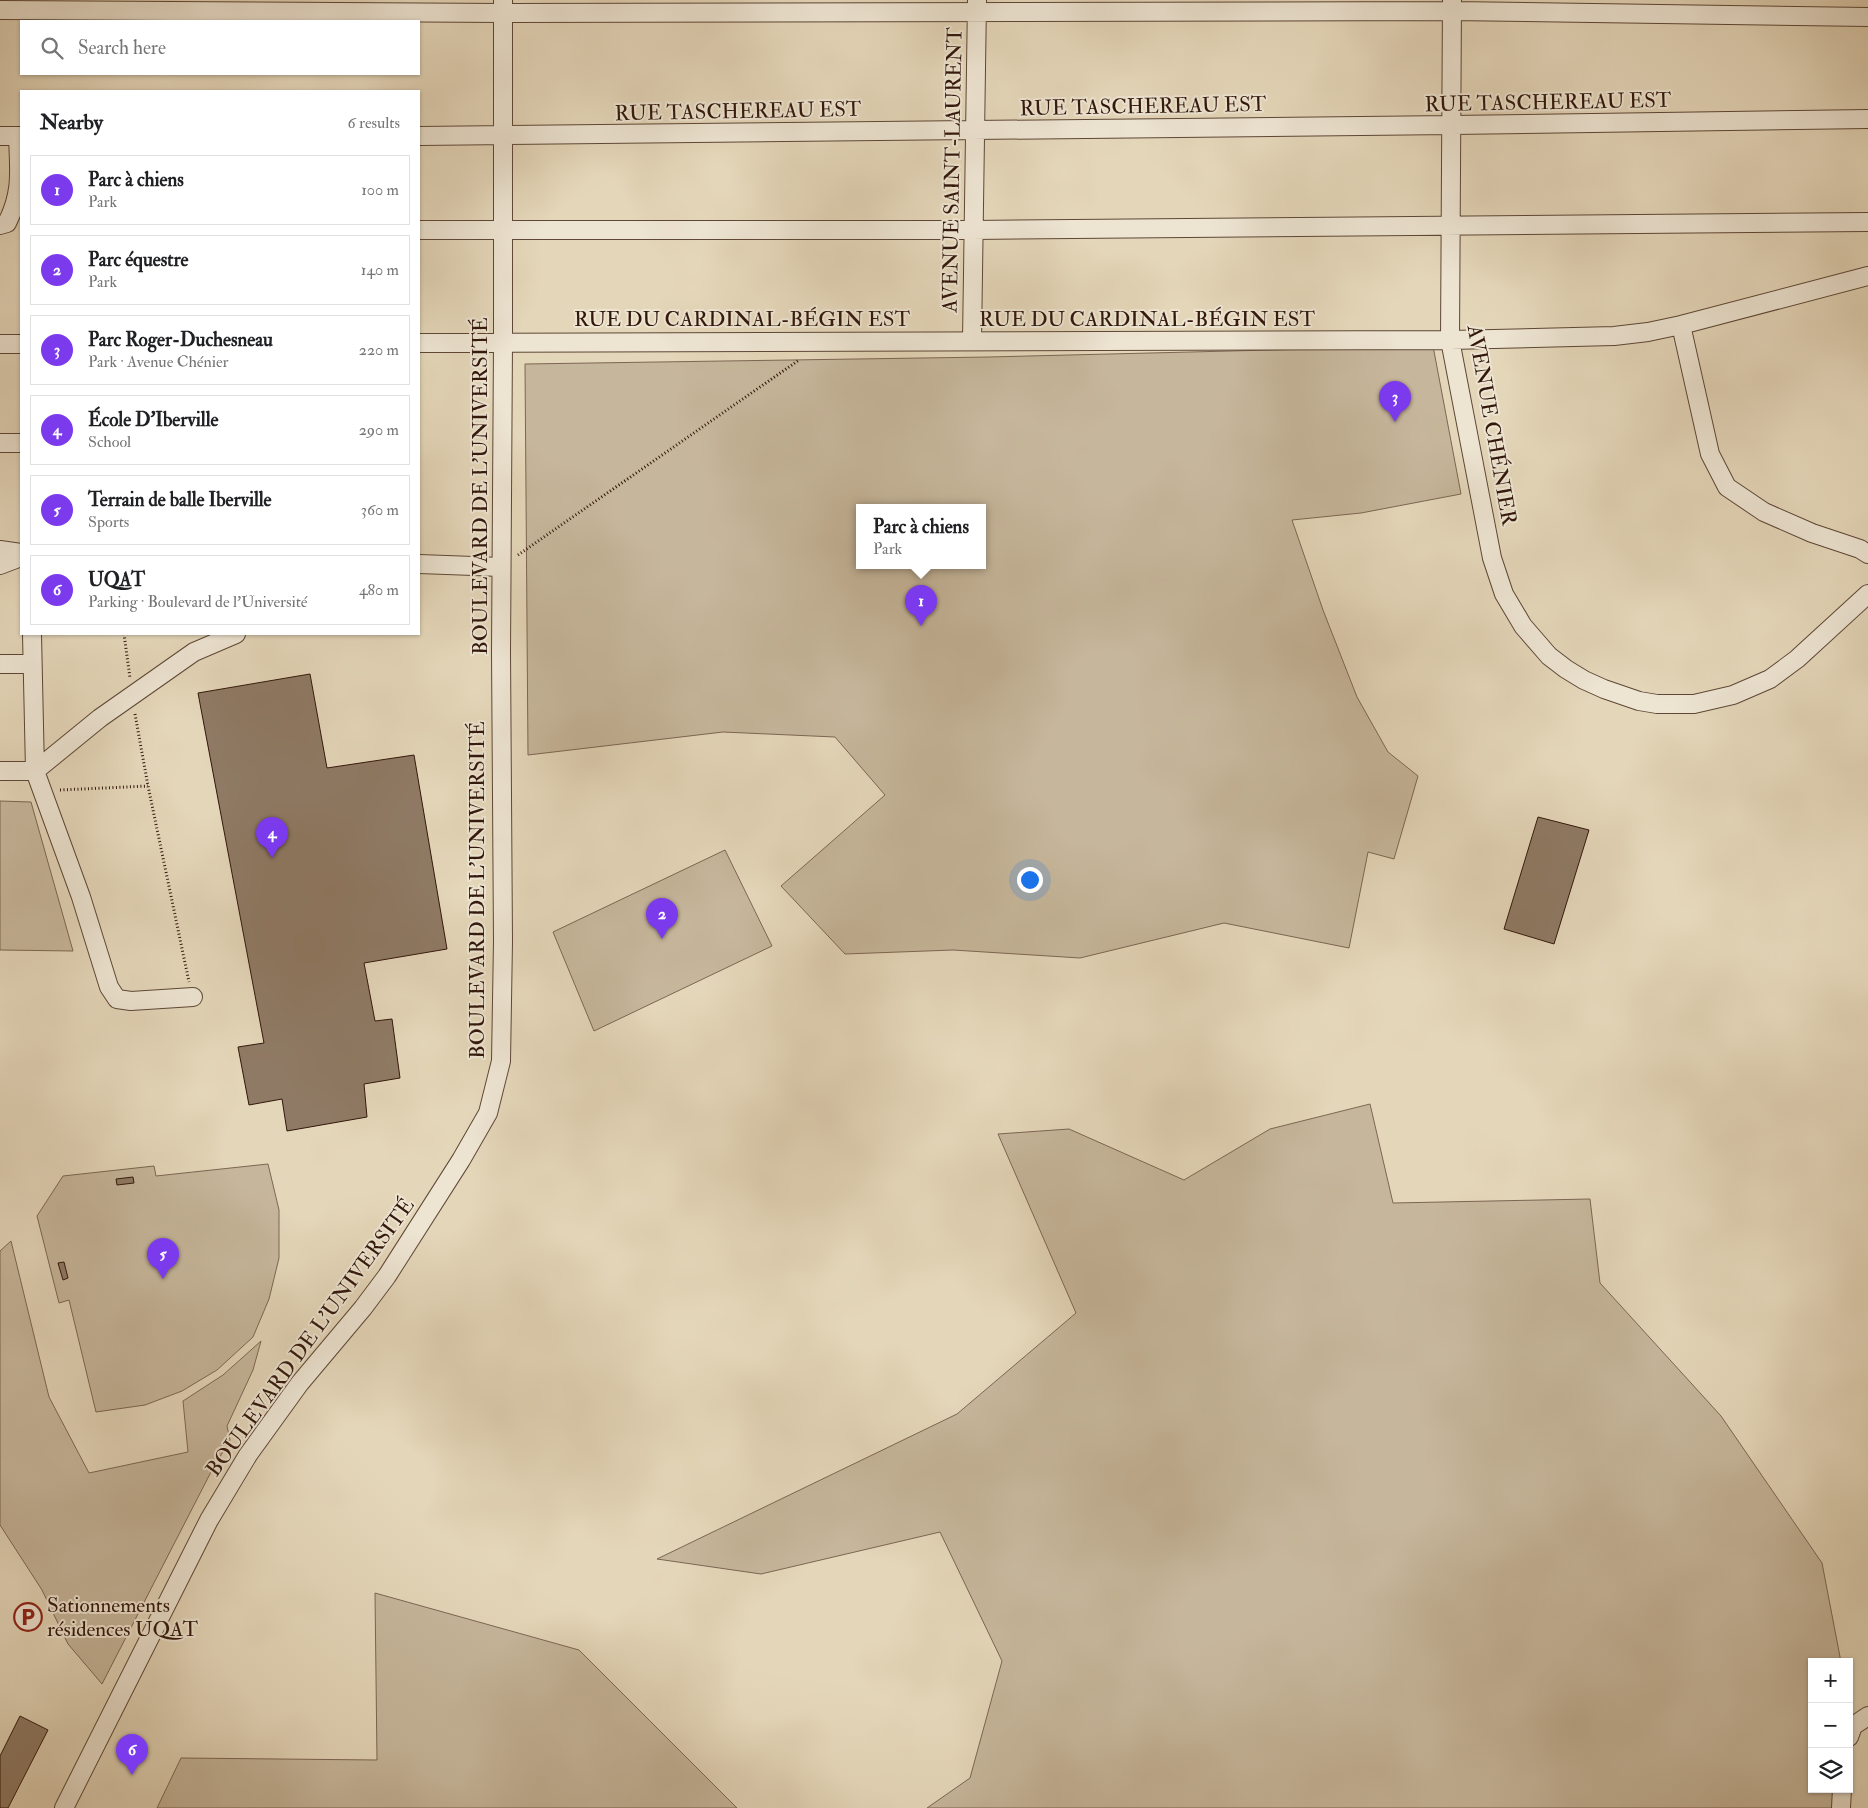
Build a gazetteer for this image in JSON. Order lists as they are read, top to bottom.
{
  "streets": {
    "street": [
      "RUE TASCHEREAU EST",
      "AVENUE SAINT-LAURENT",
      "RUE DU CARDINAL-BÉGIN EST",
      "AVENUE CHÉNIER",
      "BOULEVARD DE L'UNIVERSITÉ"
    ]
  },
  "crossings": [
    ["RUE TASCHEREAU EST", "AVENUE SAINT-LAURENT"],
    ["RUE TASCHEREAU EST", "AVENUE CHÉNIER"],
    ["RUE TASCHEREAU EST", "BOULEVARD DE L'UNIVERSITÉ"],
    ["AVENUE SAINT-LAURENT", "RUE DU CARDINAL-BÉGIN EST"],
    ["RUE DU CARDINAL-BÉGIN EST", "AVENUE CHÉNIER"],
    ["RUE DU CARDINAL-BÉGIN EST", "BOULEVARD DE L'UNIVERSITÉ"]
  ],
  "places": {
    "parking": ["Sationnements résidences UQAT"]
  },
  "page": {
    "search": "Search here",
    "heading": ["Nearby", "6 results"],
    "list": [
      {
        "mark": "1",
        "name": "Parc à chiens",
        "note": "Park",
        "value": "100 m"
      },
      {
        "mark": "2",
        "name": "Parc équestre",
        "note": "Park",
        "value": "140 m"
      },
      {
        "mark": "3",
        "name": "Parc Roger-Duchesneau",
        "note": "Park · Avenue Chénier",
        "value": "220 m"
      },
      {
        "mark": "4",
        "name": "École D'Iberville",
        "note": "School",
        "value": "290 m"
      },
      {
        "mark": "5",
        "name": "Terrain de balle Iberville",
        "note": "Sports",
        "value": "360 m"
      },
      {
        "mark": "6",
        "name": "UQAT",
        "note": "Parking · Boulevard de l'Université",
        "value": "480 m"
      }
    ],
    "pins": [
      "3",
      "1",
      "4",
      "2",
      "5",
      "6"
    ],
    "popup": ["Parc à chiens", "Park"],
    "map_buttons": ["+", "−"]
  }
}
